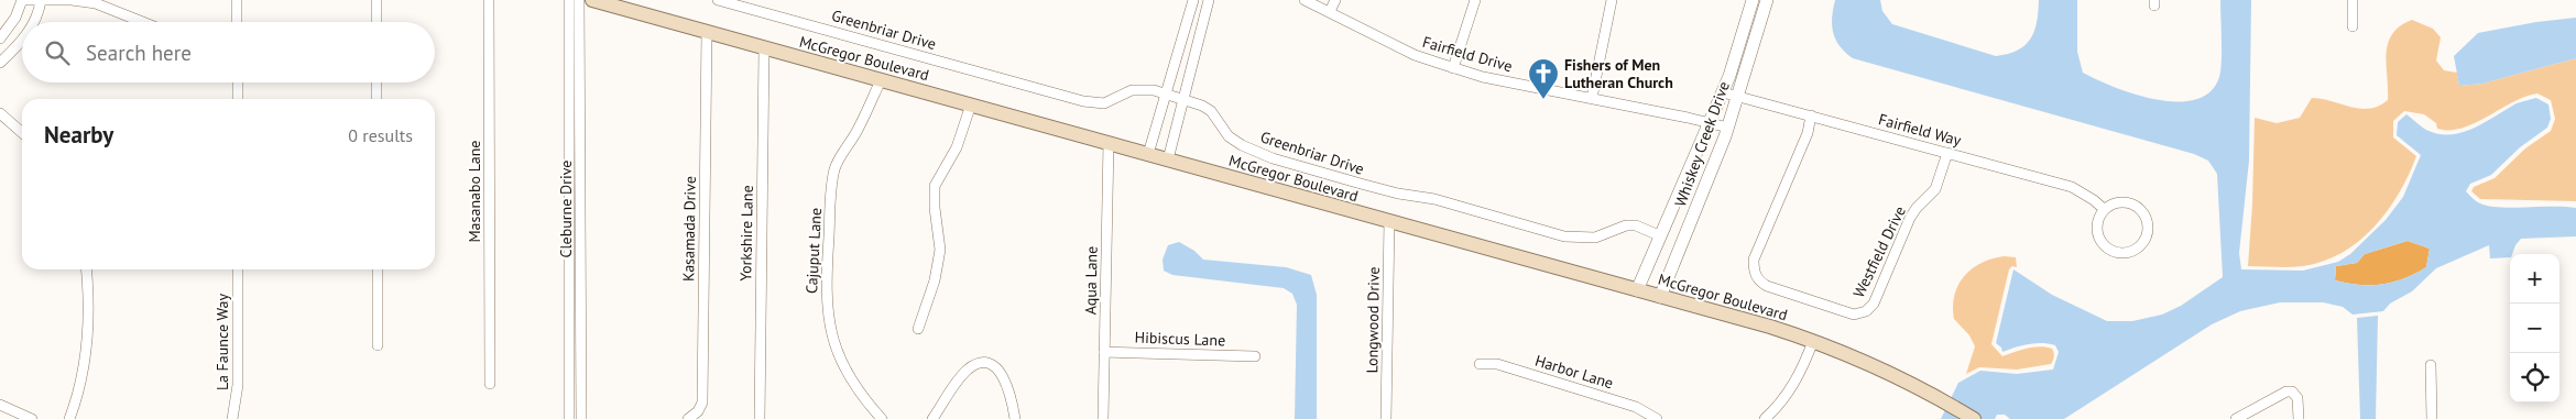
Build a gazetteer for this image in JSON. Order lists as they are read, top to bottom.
{
  "streets": {
    "main road": ["McGregor Boulevard"],
    "street": [
      "Greenbriar Drive",
      "Fairfield Drive",
      "Fairfield Way",
      "Whiskey Creek Drive",
      "Masanabo Lane",
      "Cleburne Drive",
      "Kasamada Drive",
      "Yorkshire Lane",
      "Cajuput Lane",
      "Westfield Drive",
      "Aqua Lane",
      "Longwood Drive",
      "Hibiscus Lane",
      "La Faunce Way",
      "Harbor Lane"
    ]
  },
  "crossings": [
    ["Greenbriar Drive", "Whiskey Creek Drive"],
    ["Fairfield Drive", "Whiskey Creek Drive"],
    ["McGregor Boulevard", "Whiskey Creek Drive"],
    ["McGregor Boulevard", "Kasamada Drive"],
    ["McGregor Boulevard", "Yorkshire Lane"],
    ["McGregor Boulevard", "Cajuput Lane"],
    ["McGregor Boulevard", "Aqua Lane"],
    ["McGregor Boulevard", "Longwood Drive"],
    ["Fairfield Way", "Whiskey Creek Drive"],
    ["Fairfield Way", "Westfield Drive"],
    ["Aqua Lane", "Hibiscus Lane"]
  ],
  "places": {
    "church": ["Fishers of Men Lutheran Church"]
  },
  "page": {
    "search": "Search here",
    "heading": ["Nearby", "0 results"],
    "map_buttons": ["+", "−"]
  }
}
